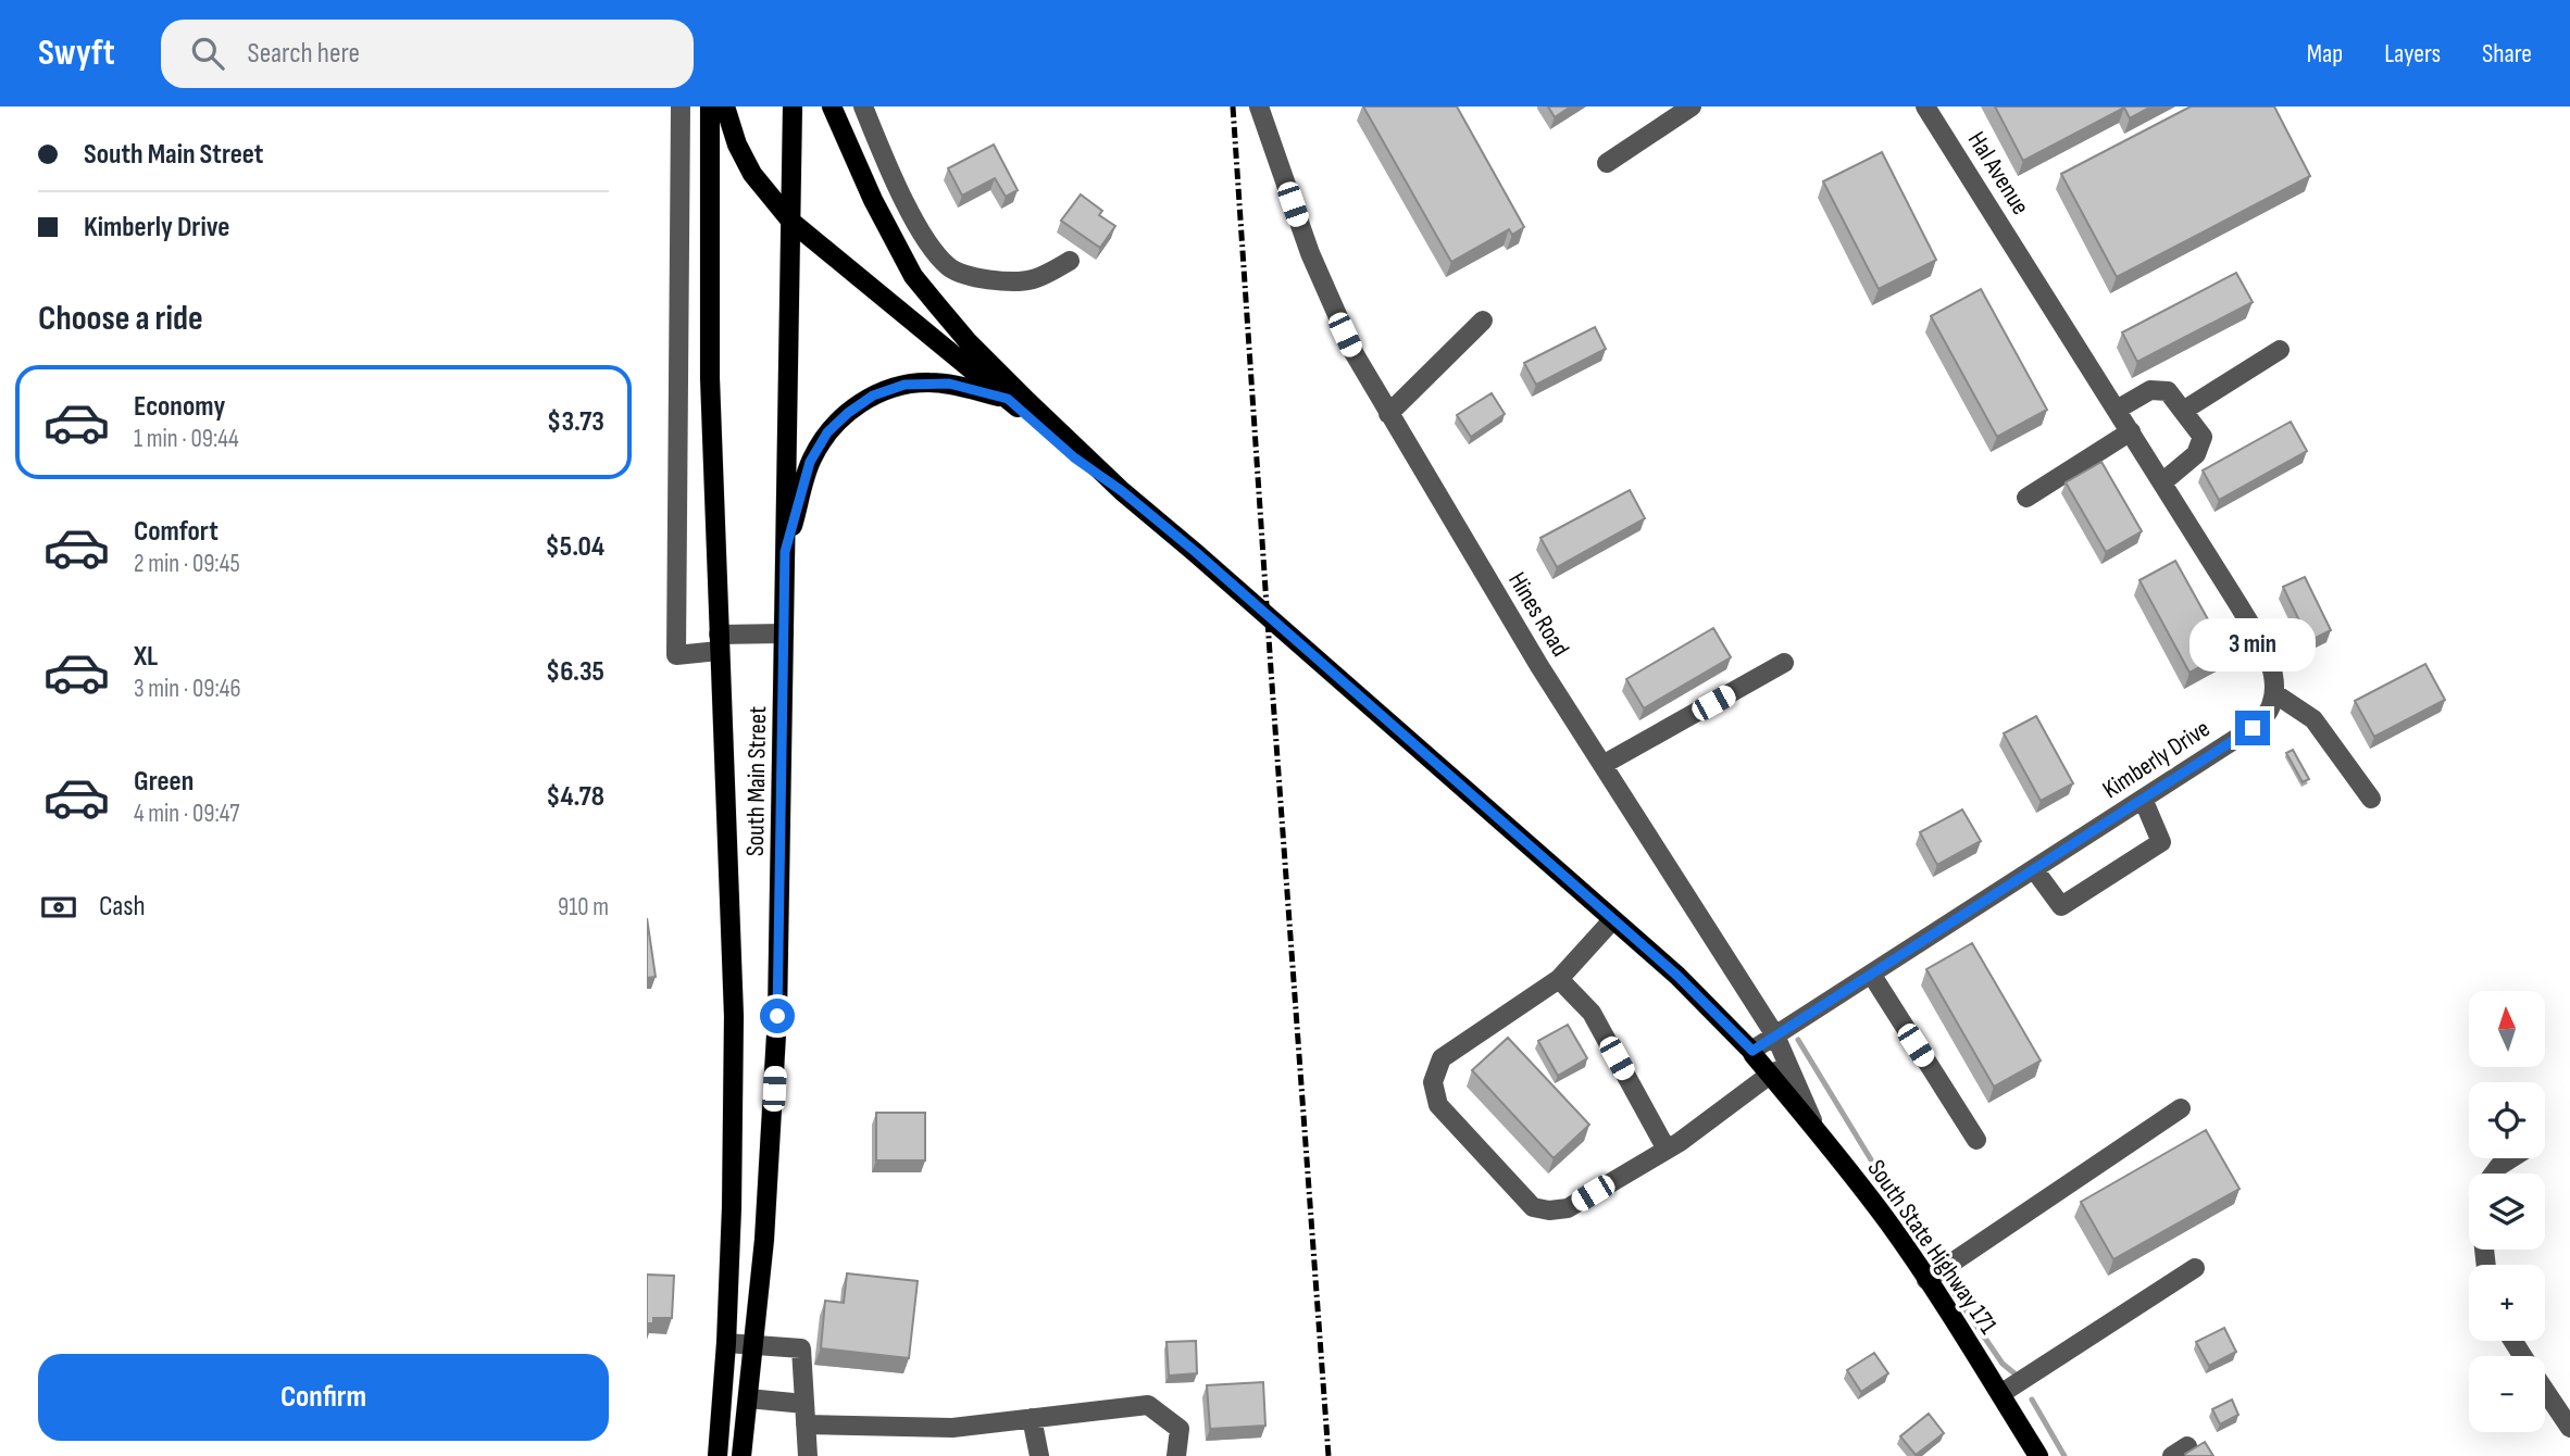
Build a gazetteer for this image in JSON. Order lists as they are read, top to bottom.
{
  "streets": {
    "main road": ["South Main Street", "South State Highway 171"],
    "street": ["Hal Avenue", "Hines Road", "Kimberly Drive"]
  },
  "crossings": [
    ["Hines Road", "Kimberly Drive"],
    ["Hines Road", "South State Highway 171"],
    ["Kimberly Drive", "South State Highway 171"]
  ],
  "north": "top",
  "page": {
    "header": "Swyft",
    "search": "Search here",
    "nav": ["Map", "Layers", "Share"],
    "banner": ["South Main Street", "Kimberly Drive"],
    "heading": "Choose a ride",
    "list": [
      {
        "name": "Economy",
        "note": "1 min · 09:44",
        "value": "$3.73"
      },
      {
        "name": "Comfort",
        "note": "2 min · 09:45",
        "value": "$5.04"
      },
      {
        "name": "XL",
        "note": "3 min · 09:46",
        "value": "$6.35"
      },
      {
        "name": "Green",
        "note": "4 min · 09:47",
        "value": "$4.78"
      }
    ],
    "bubble": "3 min",
    "pay": ["Cash", "910 m"],
    "map_buttons": ["+", "−"],
    "buttons": "Confirm"
  }
}
